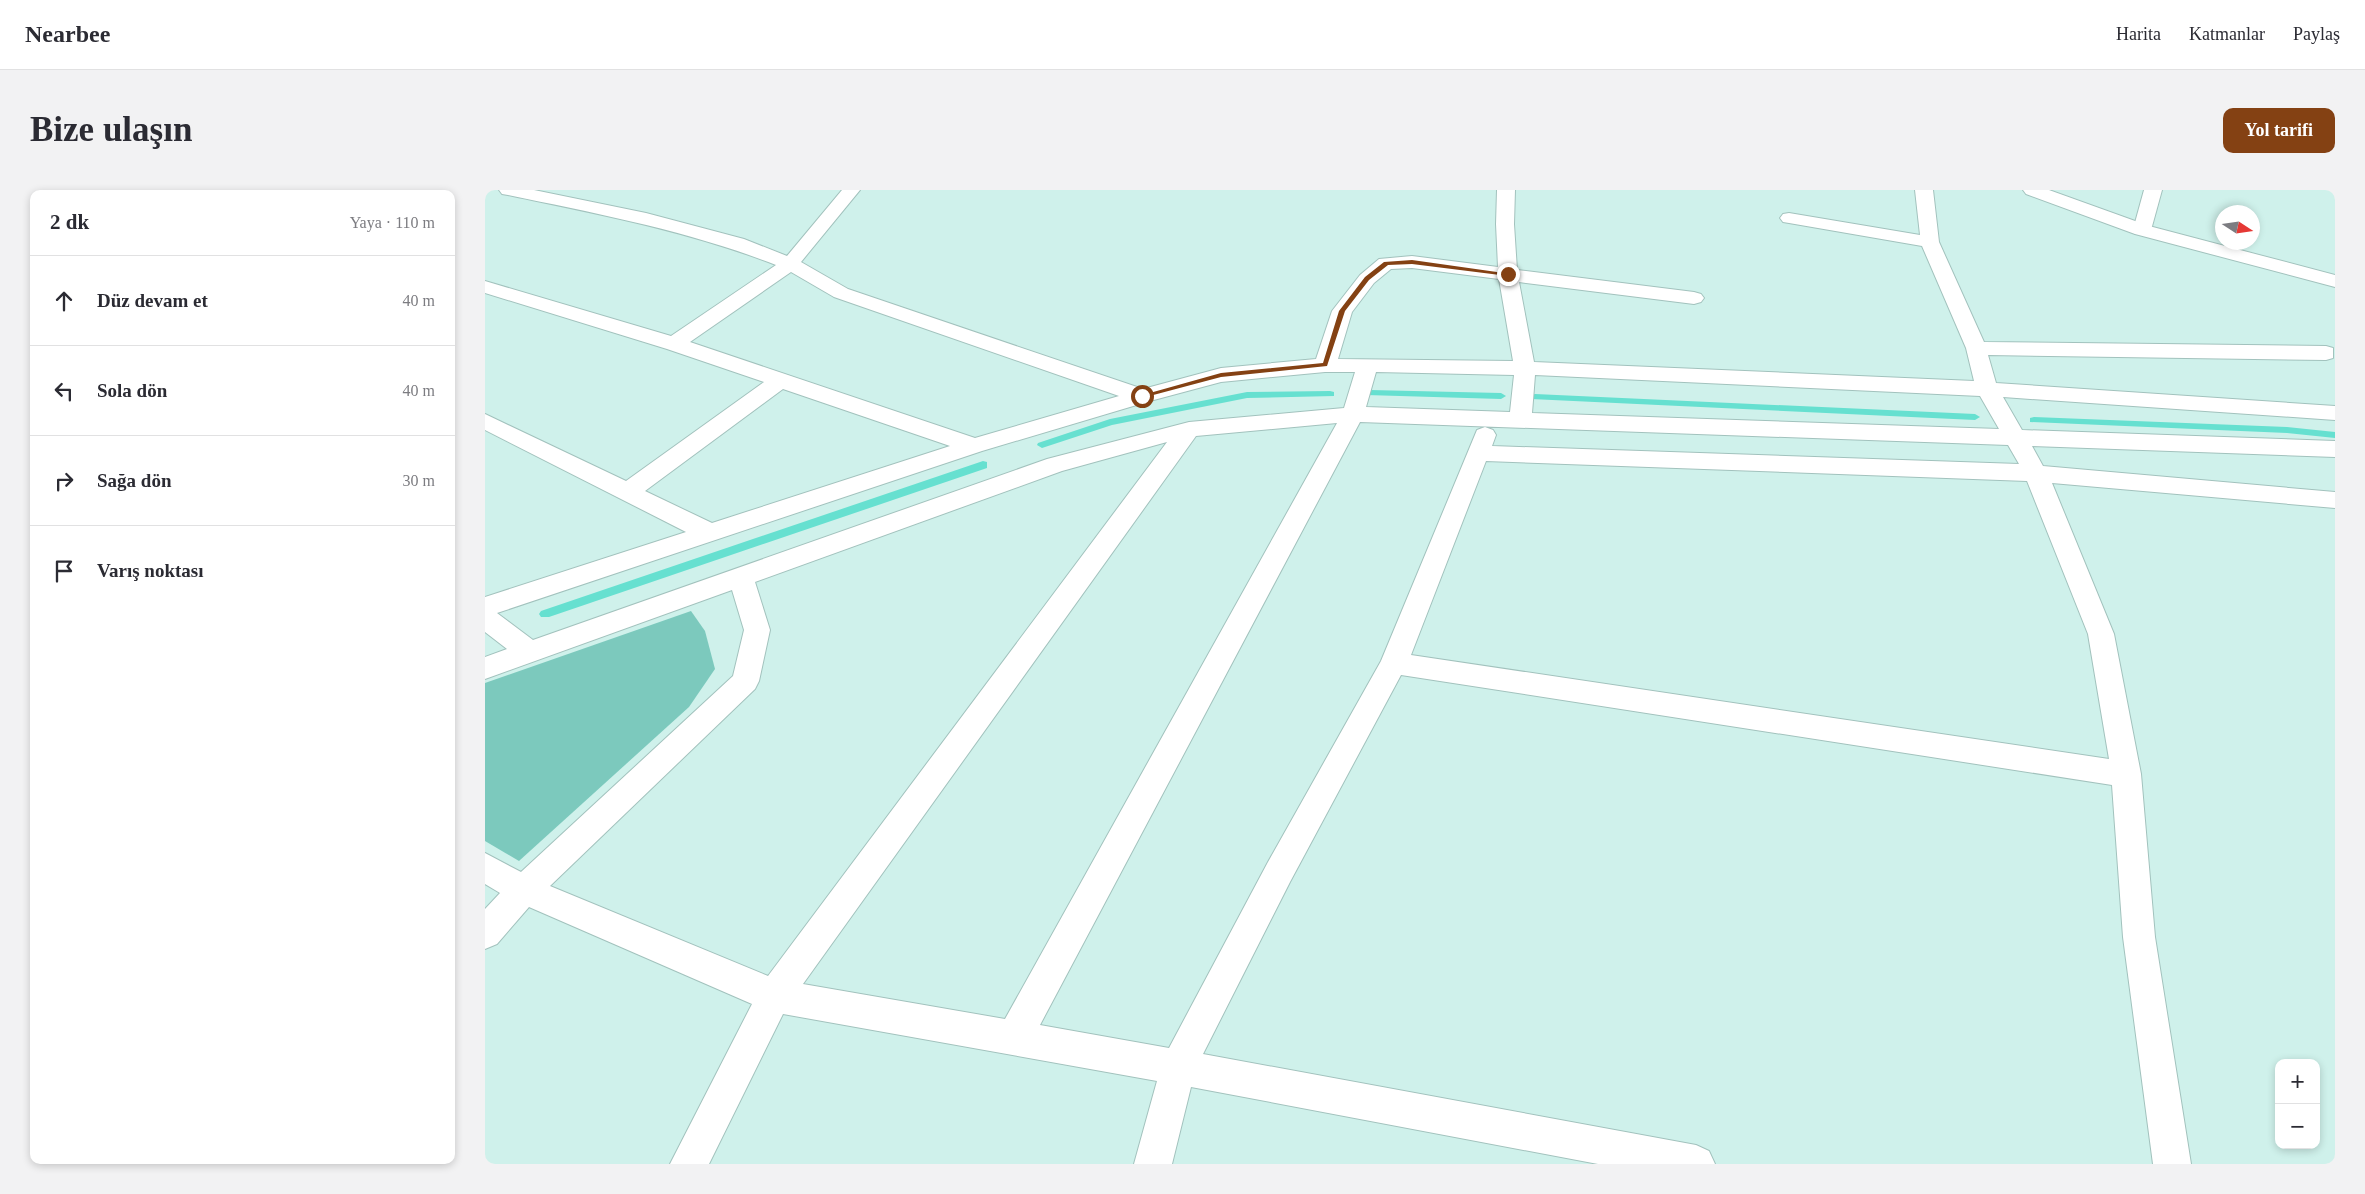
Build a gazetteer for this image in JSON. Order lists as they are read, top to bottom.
{
  "north": "right",
  "page": {
    "header": "Nearbee",
    "nav": ["Harita", "Katmanlar", "Paylaş"],
    "buttons": "Yol tarifi",
    "title": "Bize ulaşın",
    "heading": ["2 dk", "Yaya · 110 m"],
    "list": [
      ["Düz devam et", "40 m"],
      ["Sola dön", "40 m"],
      ["Sağa dön", "30 m"],
      "Varış noktası"
    ],
    "map_buttons": ["+", "−"]
  }
}
